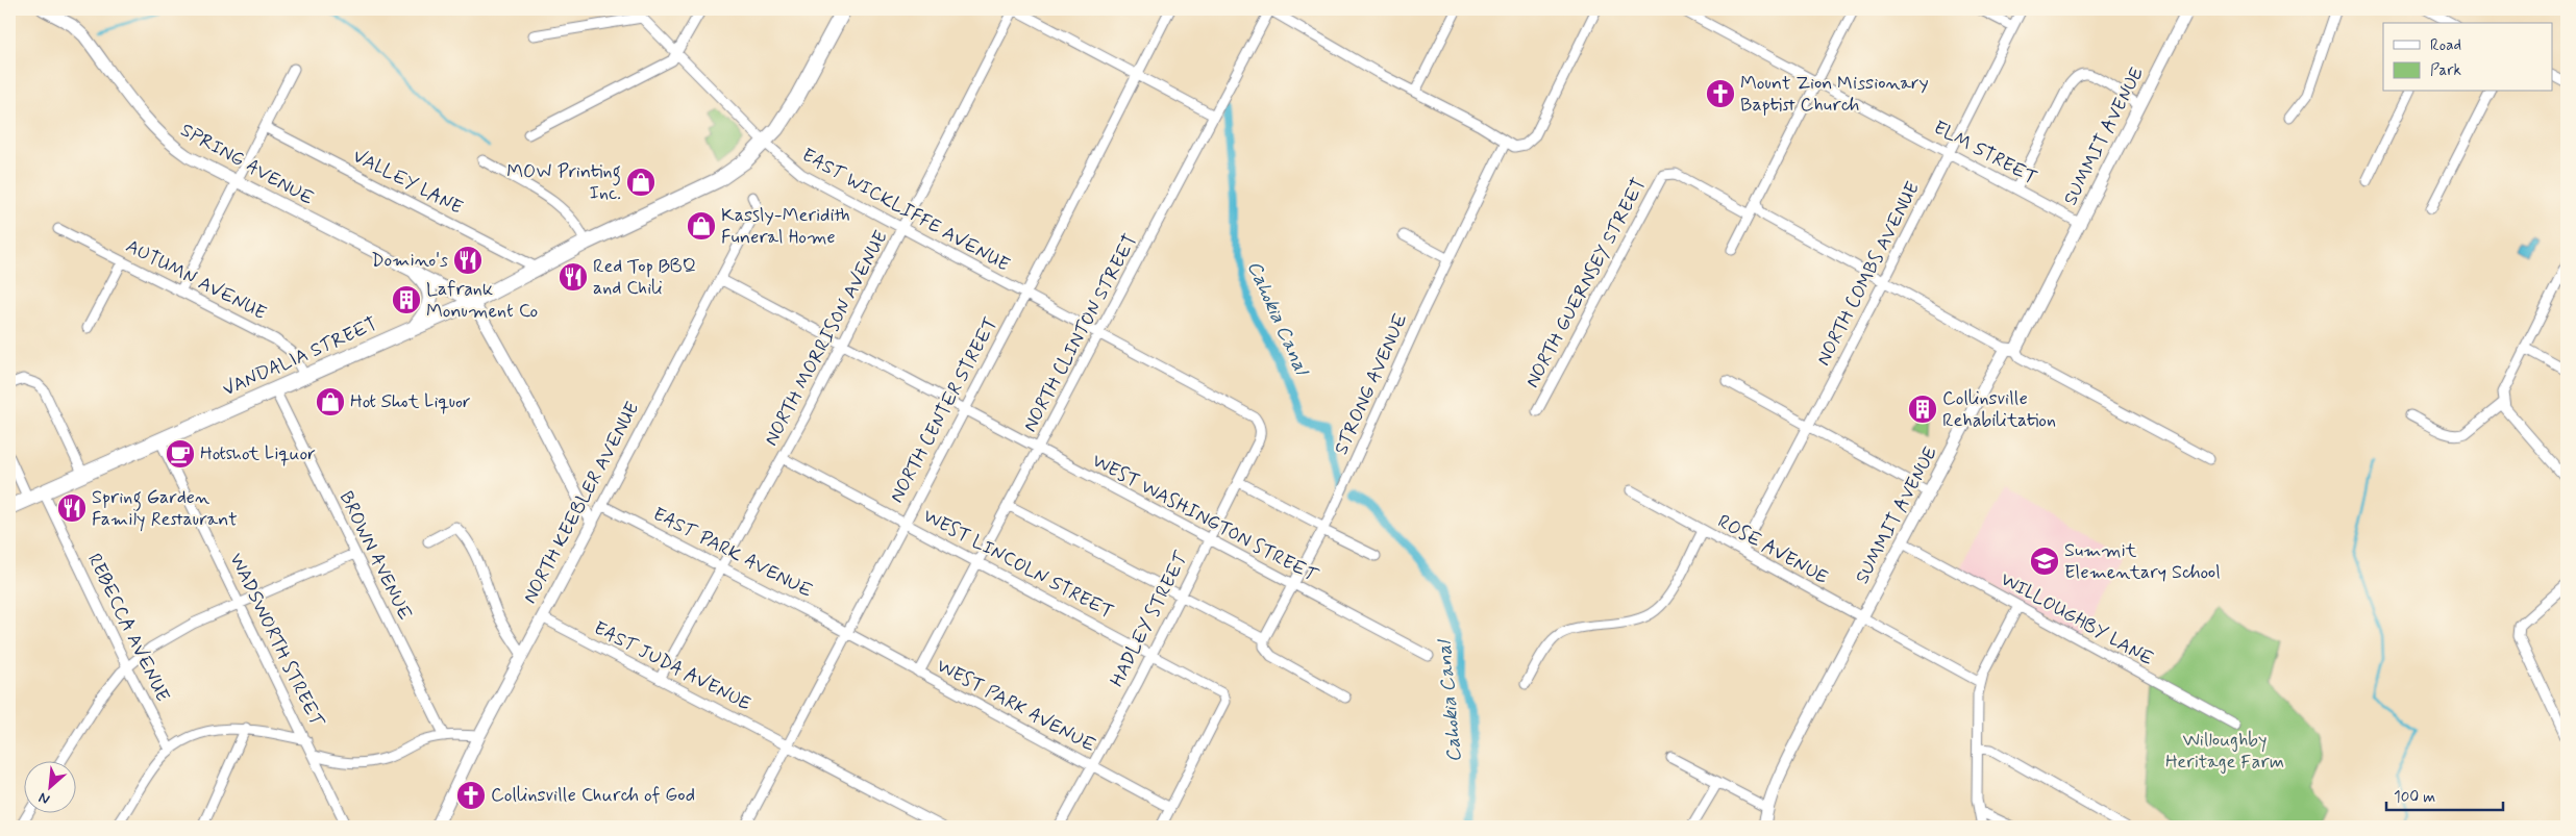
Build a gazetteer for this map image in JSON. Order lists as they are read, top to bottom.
{
  "streets": {
    "main road": ["VANDALIA STREET"],
    "street": [
      "SUMMIT AVENUE",
      "ELM STREET",
      "SPRING AVENUE",
      "VALLEY LANE",
      "EAST WICKLIFFE AVENUE",
      "NORTH COMBS AVENUE",
      "AUTUMN AVENUE",
      "NORTH GUERNSEY STREET",
      "NORTH CLINTON STREET",
      "NORTH MORRISON AVENUE",
      "STRONG AVENUE",
      "NORTH CENTER STREET",
      "NORTH KEEBLER AVENUE",
      "WEST WASHINGTON STREET",
      "ROSE AVENUE",
      "EAST PARK AVENUE",
      "BROWN AVENUE",
      "WEST LINCOLN STREET",
      "HADLEY STREET",
      "WILLOUGHBY LANE",
      "REBECCA AVENUE",
      "WADSWORTH STREET",
      "EAST JUDA AVENUE",
      "WEST PARK AVENUE"
    ]
  },
  "crossings": [
    ["SUMMIT AVENUE", "ELM STREET"],
    ["SUMMIT AVENUE", "ROSE AVENUE"],
    ["SUMMIT AVENUE", "WILLOUGHBY LANE"],
    ["ELM STREET", "NORTH COMBS AVENUE"],
    ["SPRING AVENUE", "VANDALIA STREET"],
    ["VALLEY LANE", "VANDALIA STREET"],
    ["EAST WICKLIFFE AVENUE", "NORTH CLINTON STREET"],
    ["EAST WICKLIFFE AVENUE", "NORTH MORRISON AVENUE"],
    ["EAST WICKLIFFE AVENUE", "VANDALIA STREET"],
    ["EAST WICKLIFFE AVENUE", "NORTH CENTER STREET"],
    ["EAST WICKLIFFE AVENUE", "HADLEY STREET"],
    ["NORTH COMBS AVENUE", "ROSE AVENUE"],
    ["AUTUMN AVENUE", "VANDALIA STREET"],
    ["NORTH CLINTON STREET", "WEST WASHINGTON STREET"],
    ["NORTH CLINTON STREET", "WEST LINCOLN STREET"],
    ["NORTH CLINTON STREET", "WEST PARK AVENUE"],
    ["NORTH MORRISON AVENUE", "WEST WASHINGTON STREET"],
    ["NORTH MORRISON AVENUE", "EAST PARK AVENUE"],
    ["NORTH MORRISON AVENUE", "WEST LINCOLN STREET"],
    ["NORTH MORRISON AVENUE", "EAST JUDA AVENUE"],
    ["VANDALIA STREET", "BROWN AVENUE"],
    ["VANDALIA STREET", "REBECCA AVENUE"],
    ["VANDALIA STREET", "WADSWORTH STREET"],
    ["STRONG AVENUE", "WEST WASHINGTON STREET"],
    ["NORTH CENTER STREET", "WEST WASHINGTON STREET"],
    ["NORTH CENTER STREET", "EAST PARK AVENUE"],
    ["NORTH CENTER STREET", "WEST LINCOLN STREET"],
    ["NORTH CENTER STREET", "EAST JUDA AVENUE"],
    ["NORTH CENTER STREET", "WEST PARK AVENUE"],
    ["NORTH KEEBLER AVENUE", "WEST WASHINGTON STREET"],
    ["NORTH KEEBLER AVENUE", "EAST PARK AVENUE"],
    ["NORTH KEEBLER AVENUE", "EAST JUDA AVENUE"],
    ["WEST WASHINGTON STREET", "HADLEY STREET"],
    ["EAST PARK AVENUE", "WEST PARK AVENUE"],
    ["WEST LINCOLN STREET", "HADLEY STREET"],
    ["WEST LINCOLN STREET", "WEST PARK AVENUE"],
    ["HADLEY STREET", "WEST PARK AVENUE"]
  ],
  "water": ["Cahokia Canal"],
  "parks": ["Willoughby Heritage Farm"],
  "places": {
    "church": ["Mount Zion Missionary Baptist Church", "Collinsville Church of God"],
    "shop": ["MOW Printing Inc.", "Kassly-Meridith Funeral Home", "Hot Shot Liquor"],
    "restaurant": ["Domino's", "Red Top BBQ and Chili", "Spring Garden Family Restaurant"],
    "building": ["Lafrank Monument Co", "Collinsville Rehabilitation"],
    "cafe": ["Hotshot Liquor"],
    "school or university": ["Summit Elementary School"]
  },
  "legend": ["Road", "Park"],
  "scale_bar": "100 m",
  "north": "bottom left"
}
